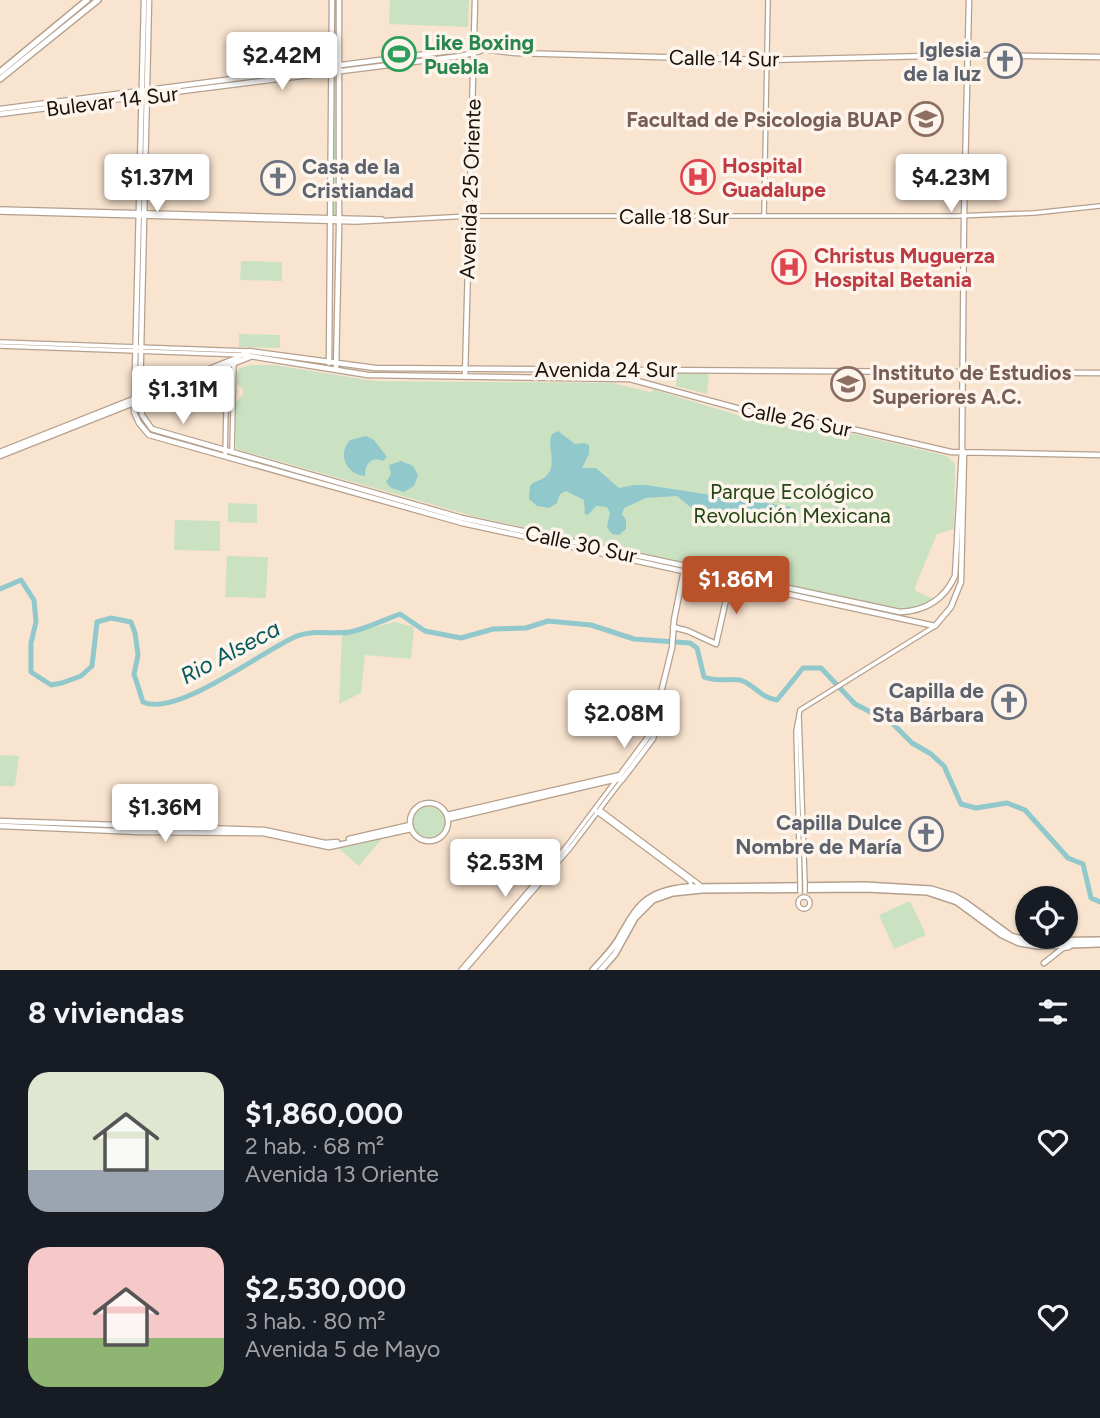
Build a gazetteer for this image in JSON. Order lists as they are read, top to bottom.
{
  "streets": {
    "main road": [
      "Calle 14 Sur",
      "Bulevar 14 Sur",
      "Avenida 25 Oriente",
      "Avenida 24 Sur",
      "Calle 26 Sur",
      "Calle 30 Sur"
    ],
    "street": ["Calle 18 Sur"]
  },
  "crossings": [
    ["Calle 14 Sur", "Bulevar 14 Sur"],
    ["Calle 14 Sur", "Avenida 25 Oriente"],
    ["Bulevar 14 Sur", "Avenida 25 Oriente"],
    ["Avenida 25 Oriente", "Calle 18 Sur"],
    ["Avenida 25 Oriente", "Avenida 24 Sur"],
    ["Avenida 24 Sur", "Calle 26 Sur"]
  ],
  "water": ["Rio Alseca"],
  "parks": ["Parque Ecológico Revolución Mexicana"],
  "places": {
    "sports": ["Like Boxing Puebla"],
    "church": [
      "Iglesia de la luz",
      "Casa de la Cristiandad",
      "Capilla de Sta Bárbara",
      "Capilla Dulce Nombre de María"
    ],
    "school or university": ["Facultad de Psicologia BUAP", "Instituto de Estudios Superiores A.C."],
    "hospital": ["Hospital Guadalupe", "Christus Muguerza Hospital Betania"]
  },
  "page": {
    "price": [
      "$2.42M",
      "$1.37M",
      "$4.23M",
      "$1.31M",
      "$1.86M",
      "$2.08M",
      "$1.36M",
      "$2.53M"
    ],
    "heading": "8 viviendas",
    "list": [
      {
        "name": "$1,860,000",
        "note": "2 hab. · 68 m² · Avenida 13 Oriente"
      },
      {
        "name": "$2,530,000",
        "note": "3 hab. · 80 m² · Avenida 5 de Mayo"
      }
    ]
  }
}
